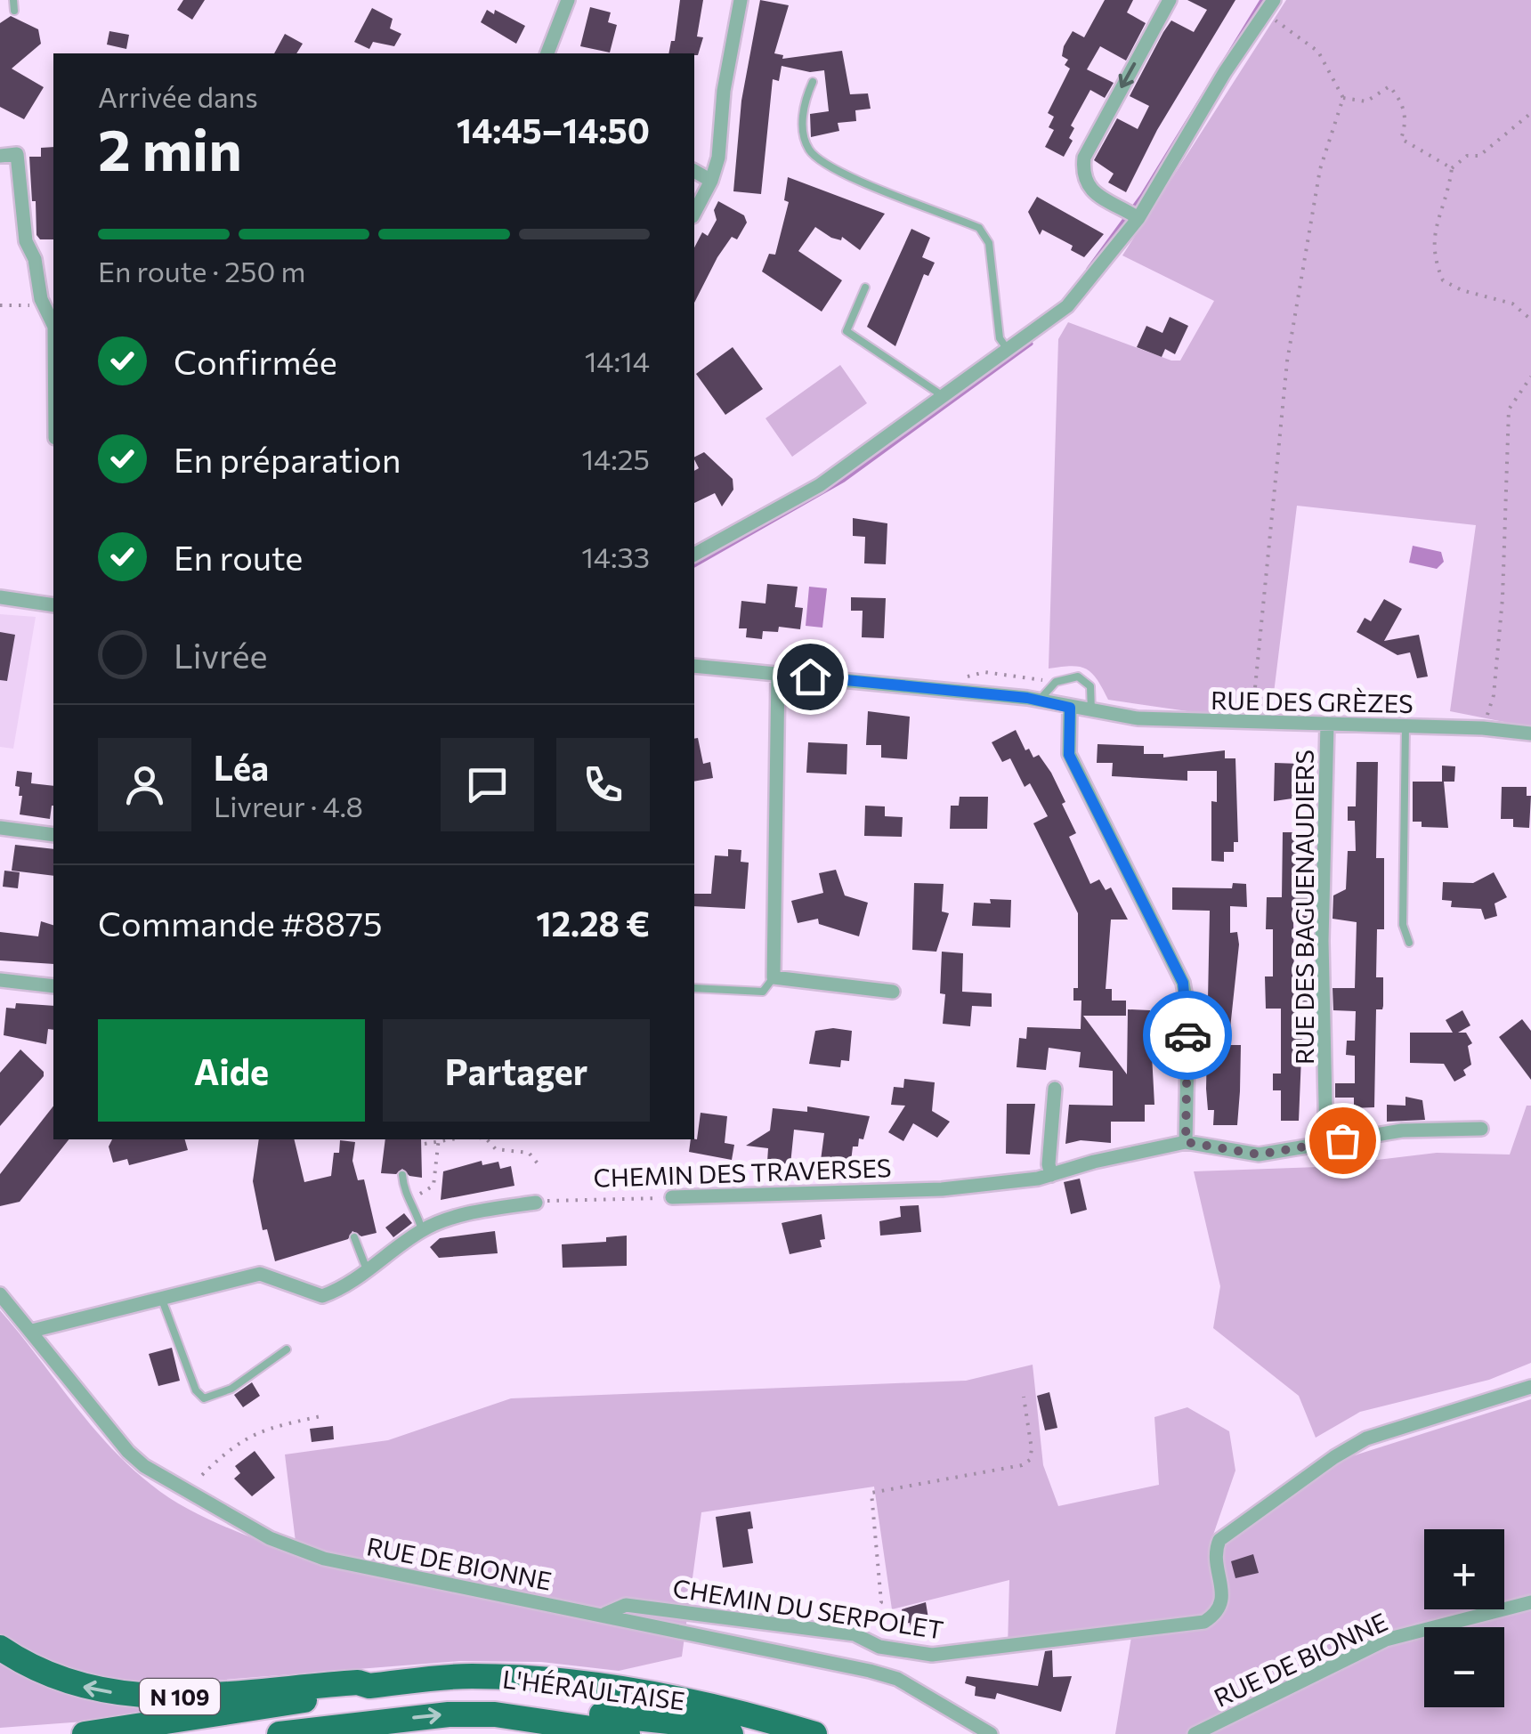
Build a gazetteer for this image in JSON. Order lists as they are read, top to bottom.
{
  "streets": {
    "highway": ["L'HÉRAULTAISE", "N 109"],
    "street": [
      "RUE DES GRÈZES",
      "RUE DES BAGUENAUDIERS",
      "CHEMIN DES TRAVERSES",
      "RUE DE BIONNE",
      "CHEMIN DU SERPOLET"
    ]
  },
  "crossings": [
    ["RUE DES GRÈZES", "RUE DES BAGUENAUDIERS"],
    ["RUE DES BAGUENAUDIERS", "CHEMIN DES TRAVERSES"],
    ["RUE DE BIONNE", "CHEMIN DU SERPOLET"],
    ["L'HÉRAULTAISE", "N 109"]
  ],
  "page": {
    "heading": ["2 min", "Arrivée dans", "14:45–14:50"],
    "panel": [
      "Léa",
      "Livreur · 4.8",
      "Commande #8875",
      "12.28 €"
    ],
    "bar": "En route · 250 m",
    "list": [
      ["Confirmée", "14:14"],
      ["En préparation", "14:25"],
      ["En route", "14:33"],
      "Livrée"
    ],
    "buttons": ["Aide", "Partager"],
    "map_buttons": ["+", "−"]
  }
}
